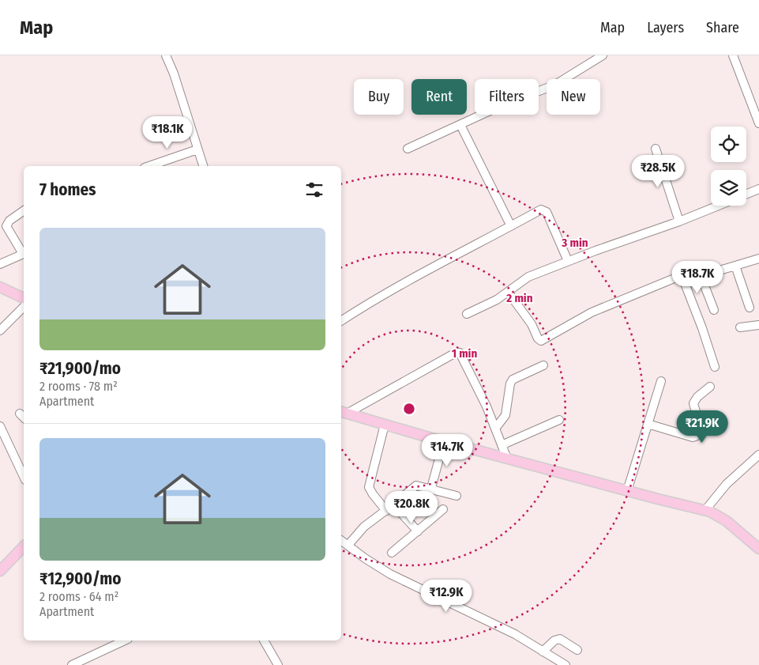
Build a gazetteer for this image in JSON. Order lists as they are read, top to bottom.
{
  "page": {
    "header": "Map",
    "nav": ["Map", "Layers", "Share"],
    "chip": [
      "Buy",
      "Rent",
      "Filters",
      "New"
    ],
    "price": [
      "₹18.1K",
      "₹28.5K",
      "₹18.7K",
      "₹21.9K",
      "₹14.7K",
      "₹20.8K",
      "₹12.9K"
    ],
    "heading": "7 homes",
    "list": [
      {
        "name": "₹21,900/mo",
        "note": "2 rooms · 78 m² · Apartment"
      },
      {
        "name": "₹12,900/mo",
        "note": "2 rooms · 64 m² · Apartment"
      }
    ]
  },
  "rings": ["3 min", "2 min", "1 min"]
}
